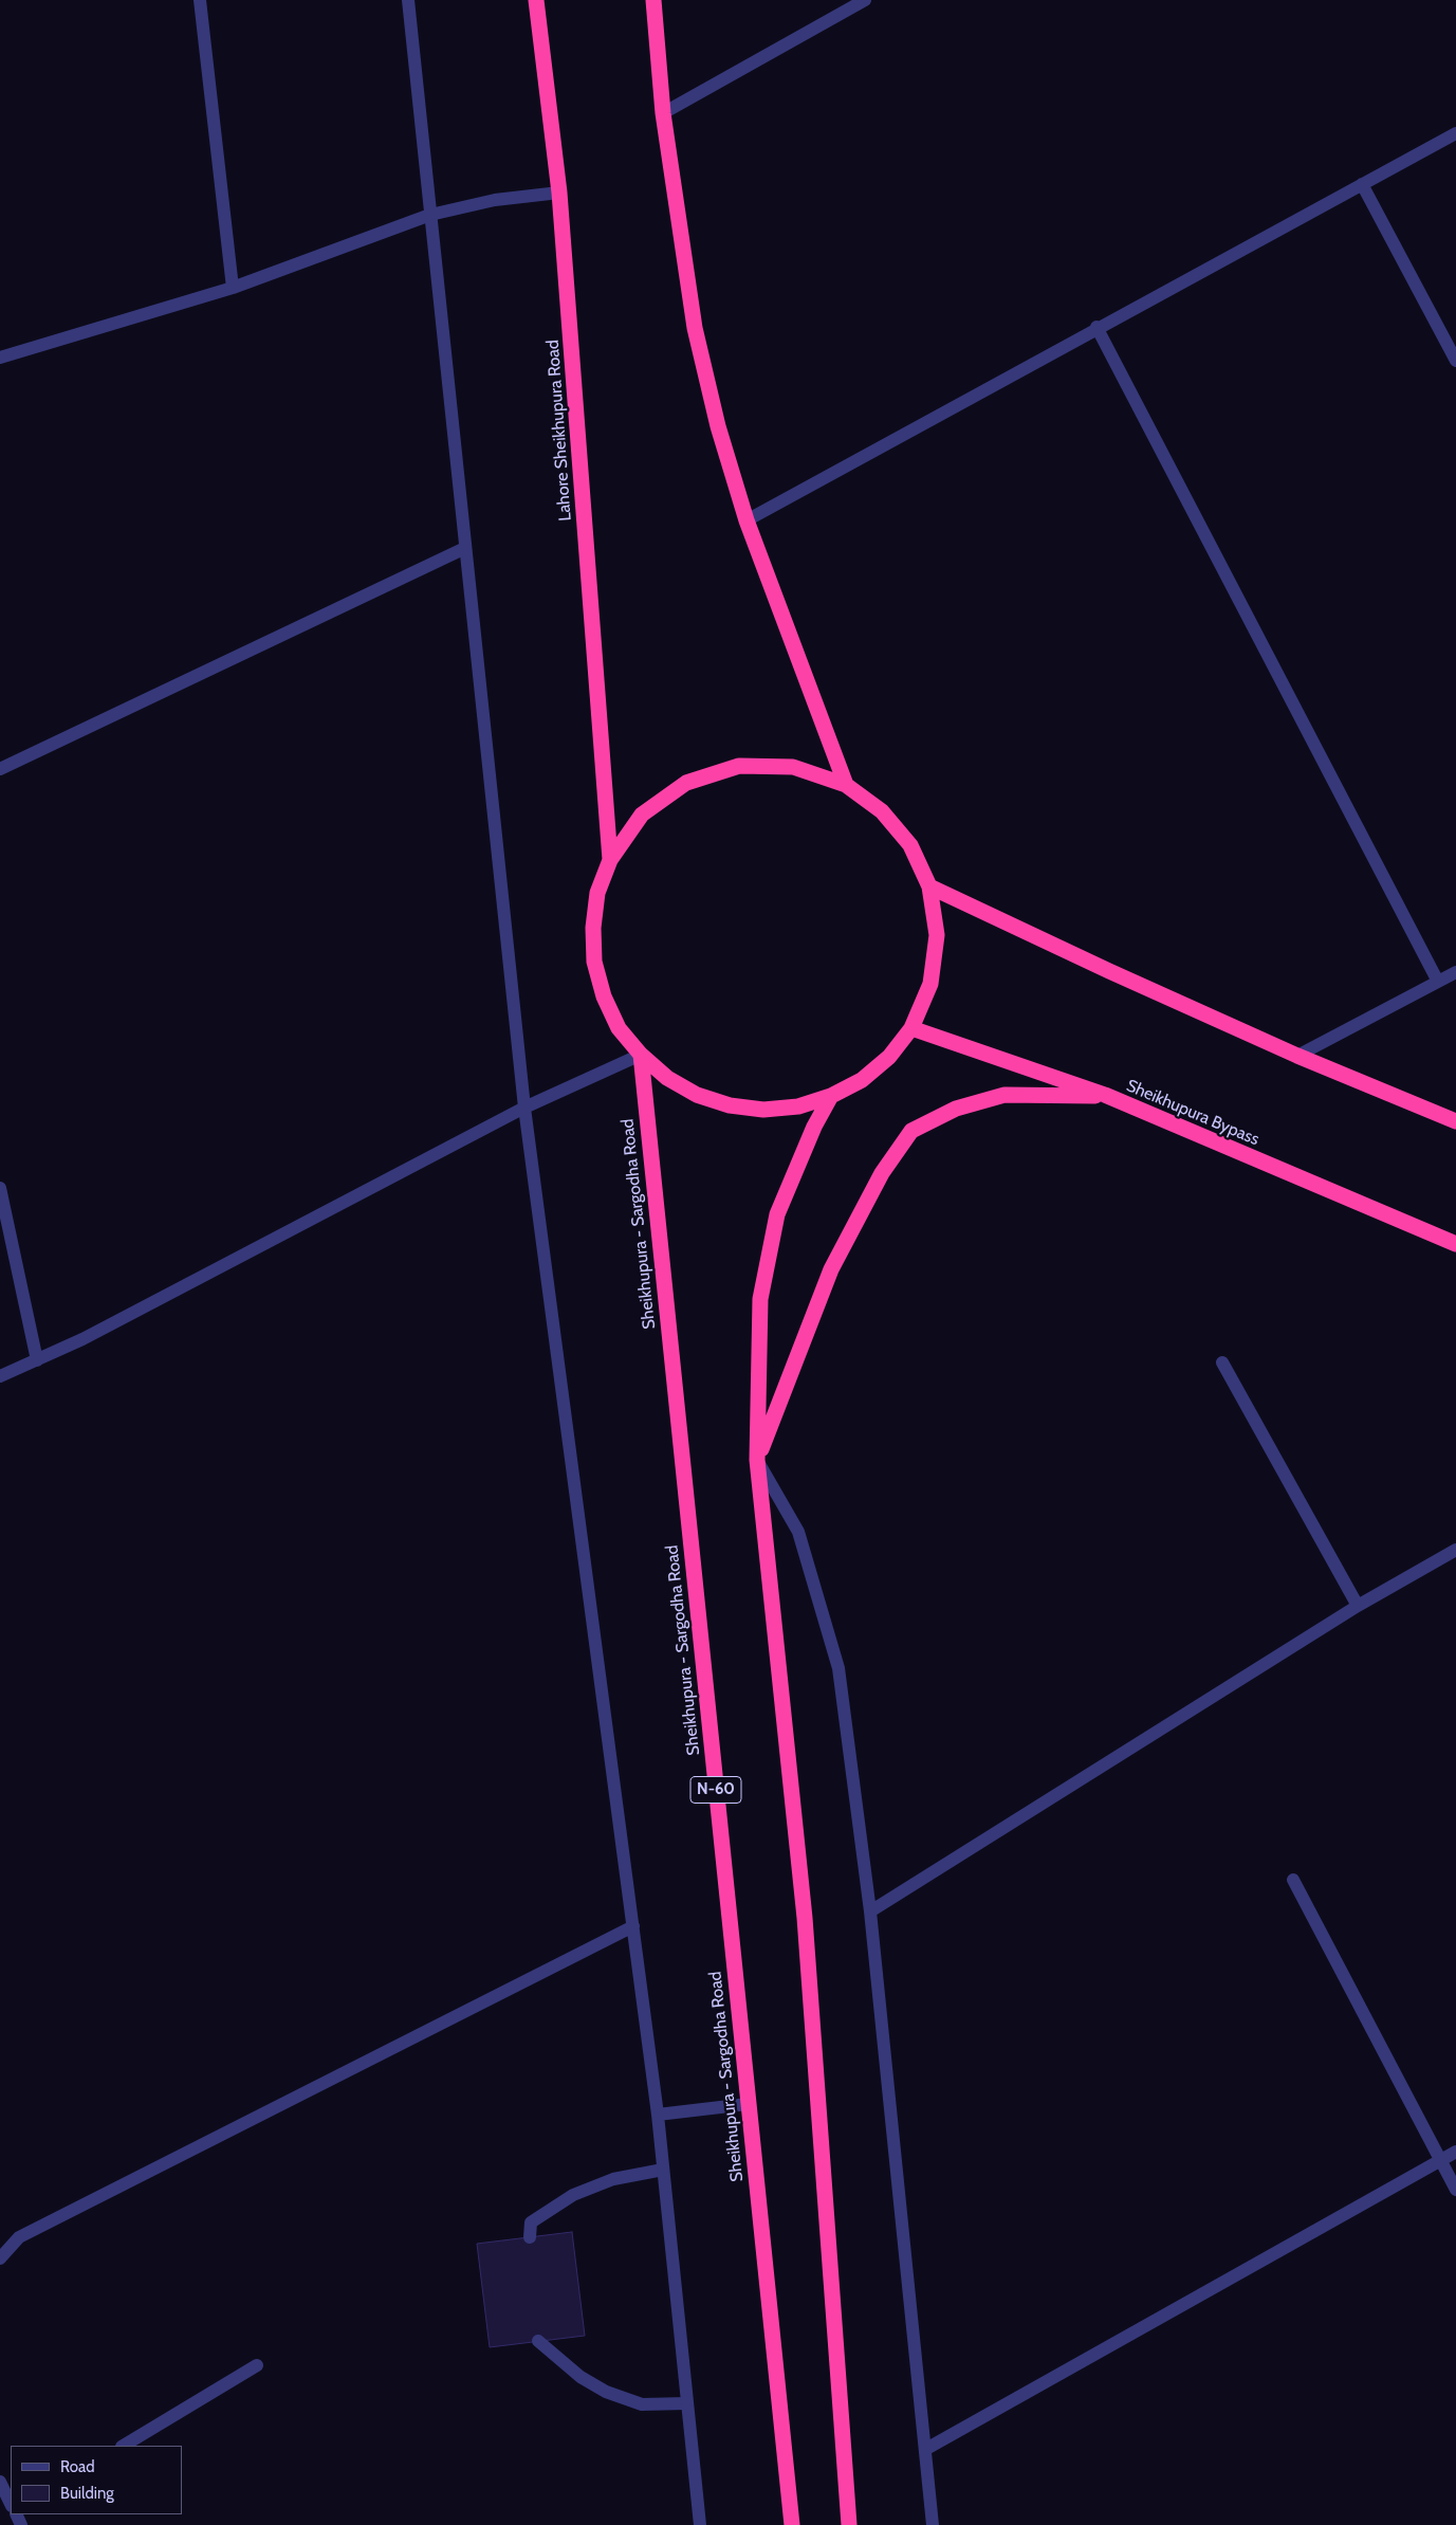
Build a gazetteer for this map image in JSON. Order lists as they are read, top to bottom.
{
  "streets": {
    "highway": [
      "Lahore Sheikhupura Road",
      "Sheikhupura Bypass",
      "Sheikhupura - Sargodha Road",
      "N-60"
    ]
  },
  "legend": ["Road", "Building"]
}
